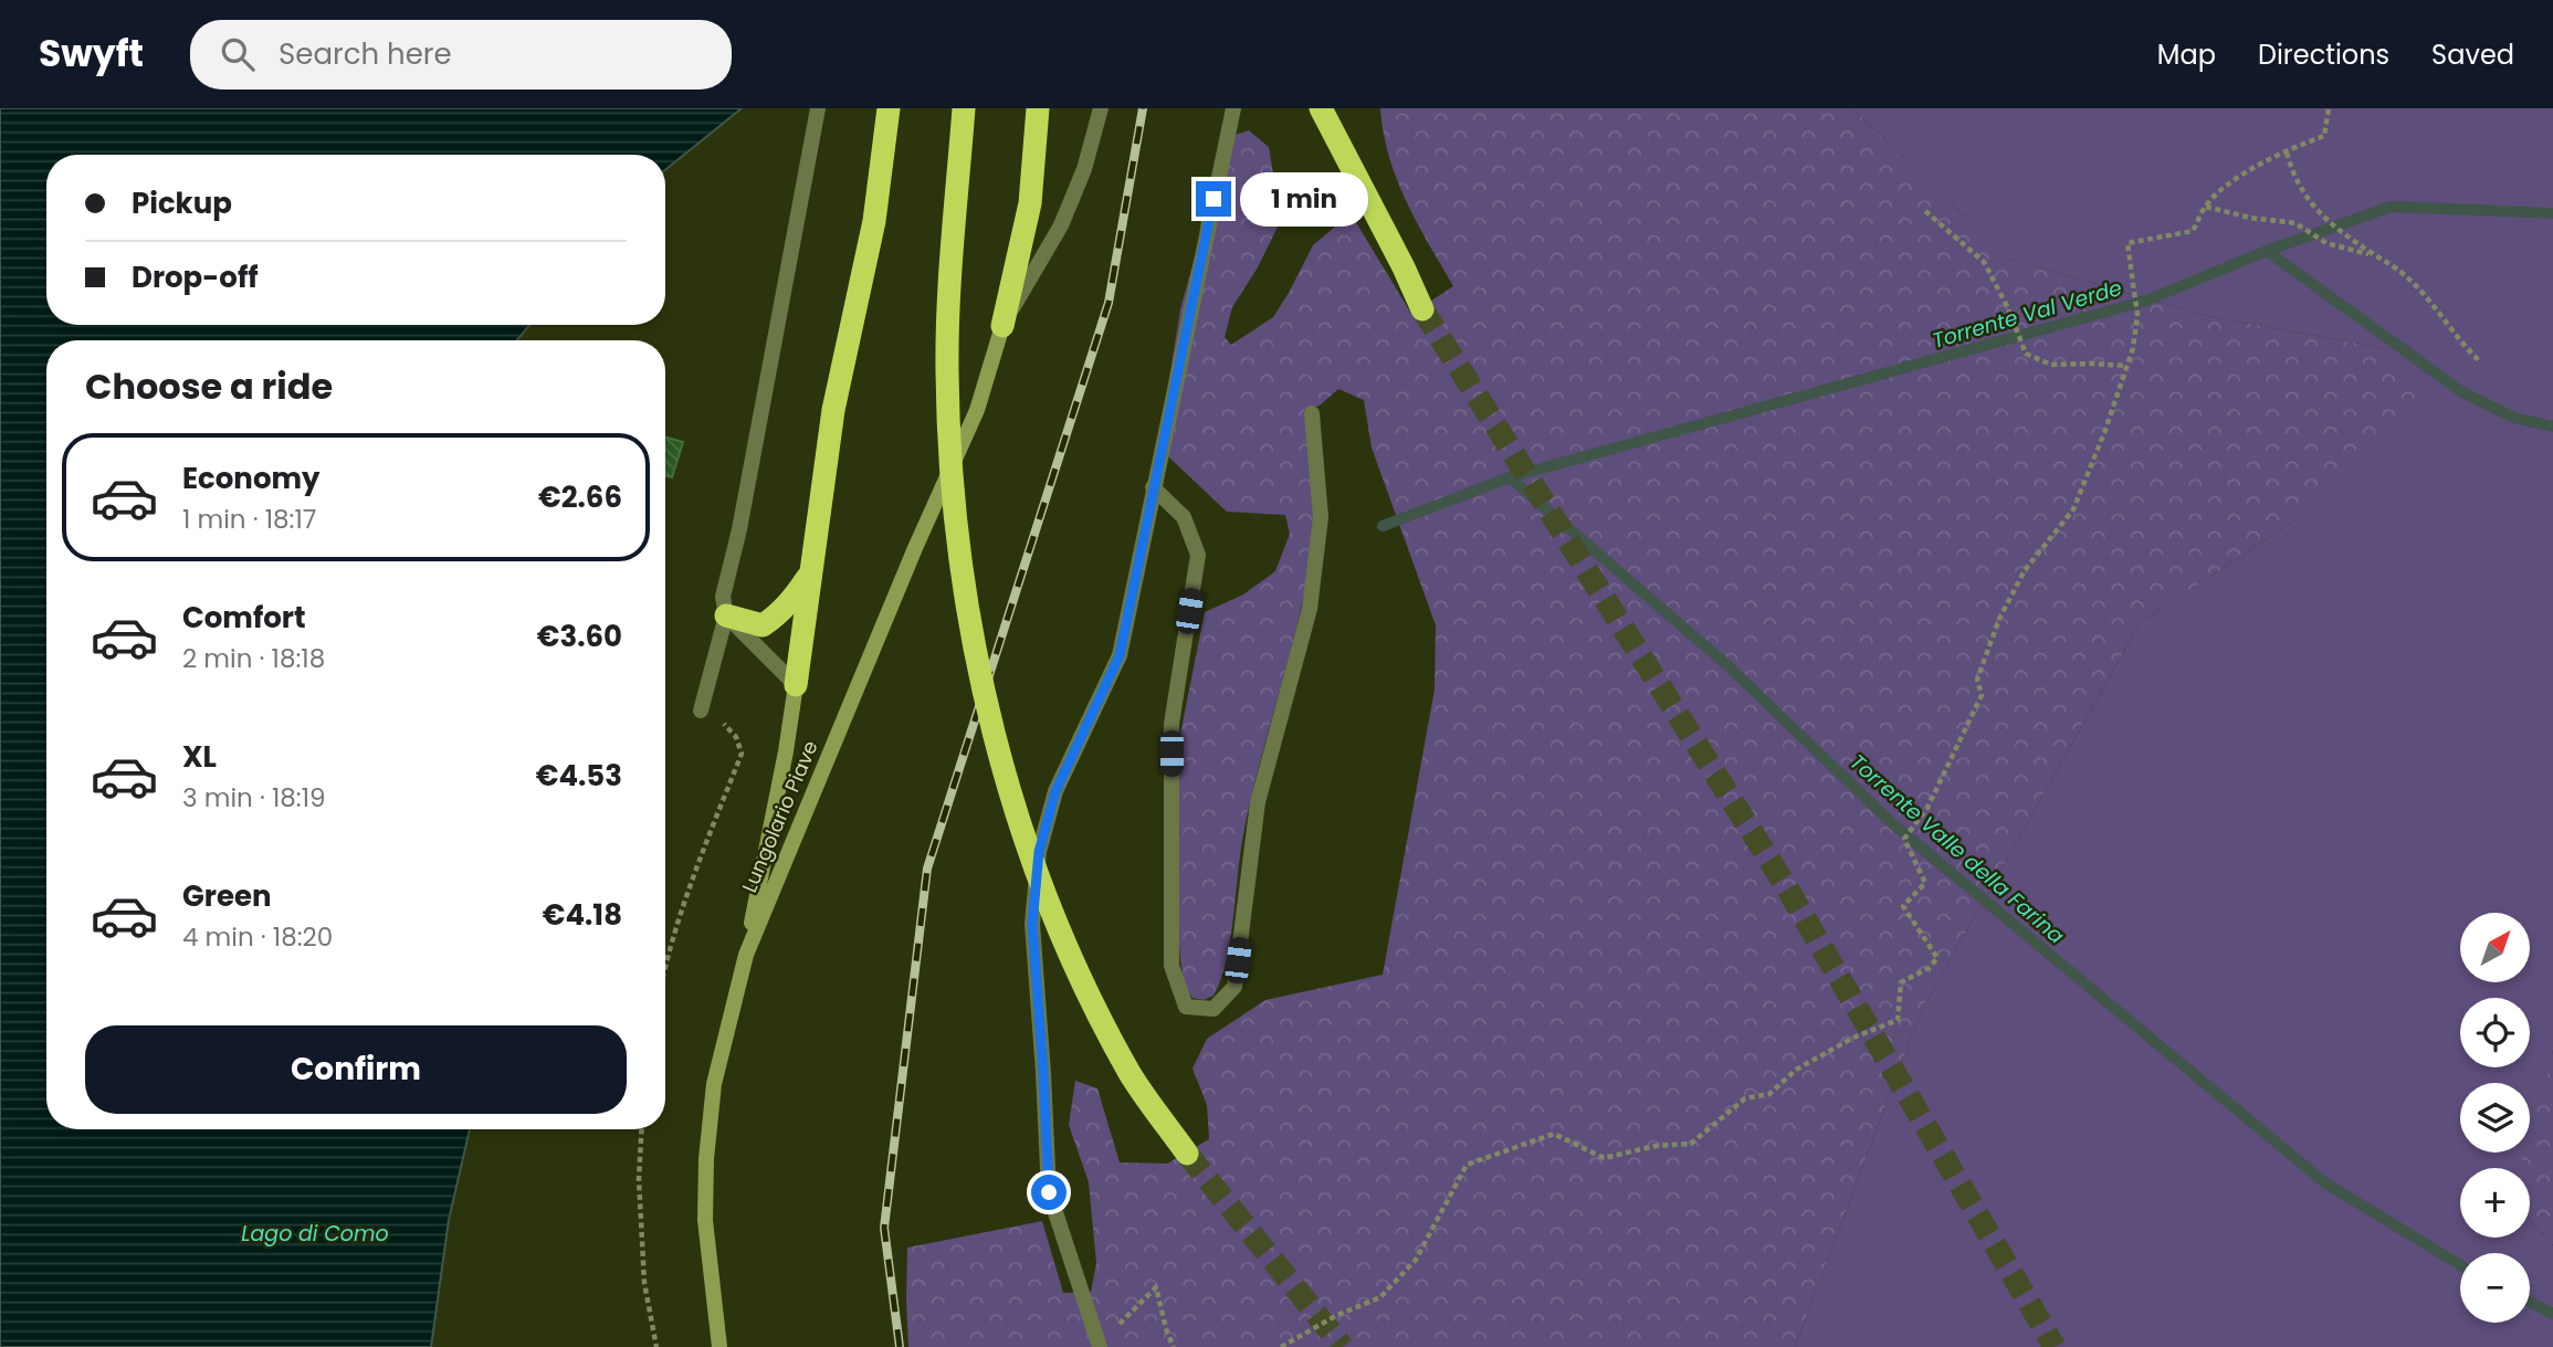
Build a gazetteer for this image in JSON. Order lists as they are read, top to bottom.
{
  "streets": {
    "main road": ["Lungolario Piave"]
  },
  "water": ["Torrente Val Verde", "Torrente Valle della Farina", "Lago di Como"],
  "north": "top right",
  "page": {
    "header": "Swyft",
    "search": "Search here",
    "nav": ["Map", "Directions", "Saved"],
    "banner": ["Pickup", "Drop-off"],
    "bubble": "1 min",
    "heading": "Choose a ride",
    "list": [
      {
        "name": "Economy",
        "note": "1 min · 18:17",
        "value": "€2.66"
      },
      {
        "name": "Comfort",
        "note": "2 min · 18:18",
        "value": "€3.60"
      },
      {
        "name": "XL",
        "note": "3 min · 18:19",
        "value": "€4.53"
      },
      {
        "name": "Green",
        "note": "4 min · 18:20",
        "value": "€4.18"
      }
    ],
    "map_buttons": ["+", "−"],
    "buttons": "Confirm"
  }
}
